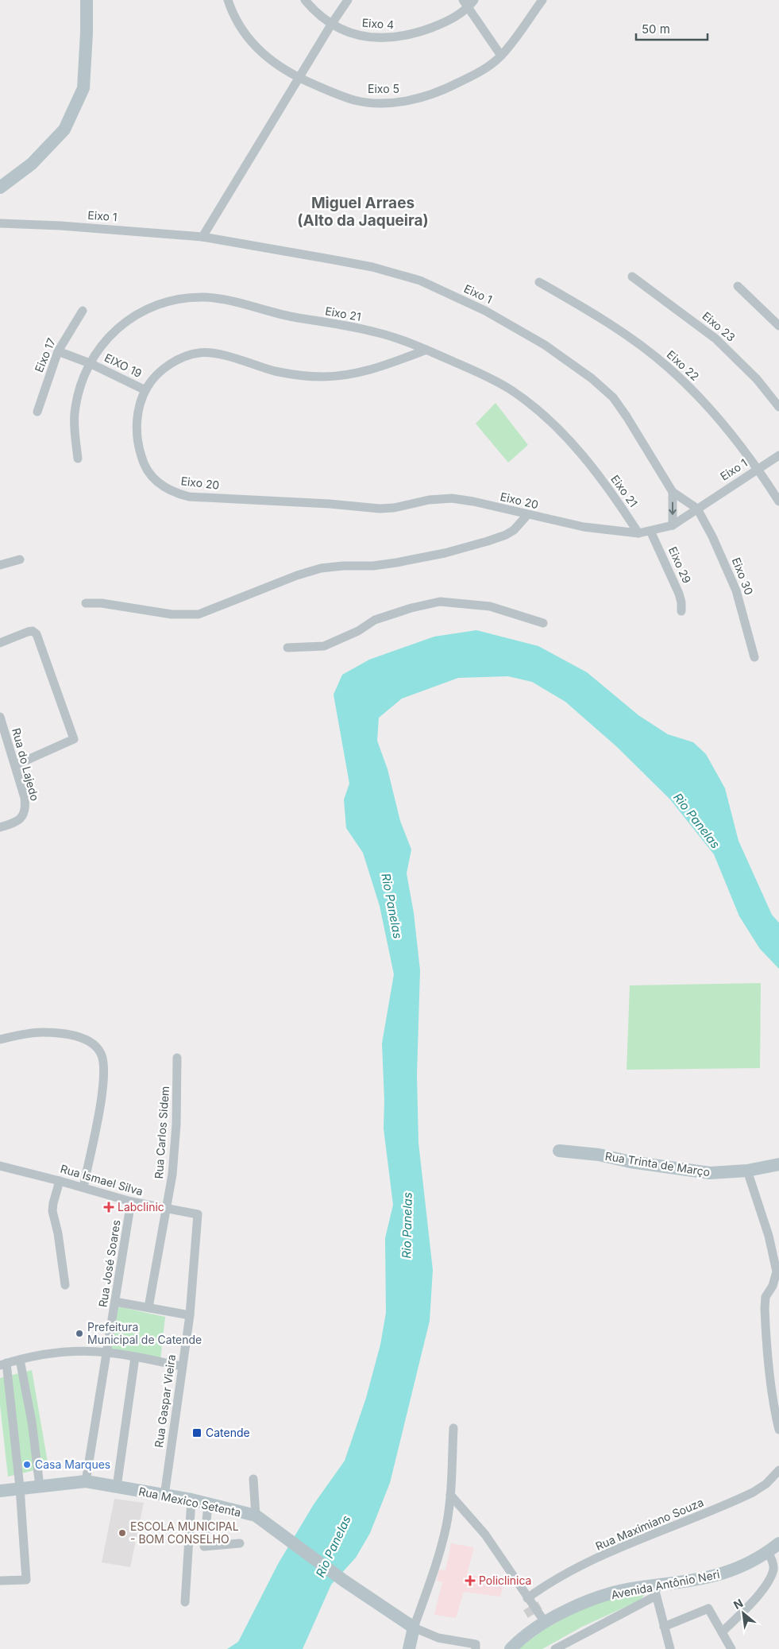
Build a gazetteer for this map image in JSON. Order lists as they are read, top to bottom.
{
  "streets": {
    "street": [
      "Eixo 4",
      "Eixo 5",
      "Eixo 1",
      "Eixo 21",
      "Eixo 23",
      "Eixo 17",
      "EIXO 19",
      "Eixo 22",
      "Eixo 20",
      "Eixo 29",
      "Eixo 30",
      "Rua do Lajedo",
      "Rua Carlos Sidem",
      "Rua Trinta de Março",
      "Rua Ismael Silva",
      "Rua José Soares",
      "Rua Gaspar Vieira",
      "Rua Mexico Setenta",
      "Rua Maximiano Souza",
      "Avenida Antônio Neri"
    ]
  },
  "crossings": [
    ["Eixo 1", "Eixo 21"],
    ["Eixo 1", "Eixo 22"],
    ["Eixo 1", "Eixo 20"],
    ["Eixo 1", "Eixo 29"],
    ["Eixo 1", "Eixo 30"],
    ["Eixo 21", "EIXO 19"],
    ["Eixo 21", "Eixo 20"],
    ["Eixo 17", "EIXO 19"],
    ["EIXO 19", "Eixo 20"],
    ["Rua Carlos Sidem", "Rua Ismael Silva"],
    ["Rua Ismael Silva", "Rua José Soares"],
    ["Rua Ismael Silva", "Rua Gaspar Vieira"],
    ["Rua José Soares", "Rua Mexico Setenta"],
    ["Rua Gaspar Vieira", "Rua Mexico Setenta"]
  ],
  "districts": ["Miguel Arraes (Alto da Jaqueira)"],
  "water": ["Rio Panelas"],
  "places": {
    "health": ["Labclinic", "Policlinica"],
    "other": ["Prefeitura Municipal de Catende", "Casa Marques", "ESCOLA MUNICIPAL - BOM CONSELHO"],
    "transit": ["Catende"]
  },
  "scale_bar": "50 m",
  "north": "top left"
}
